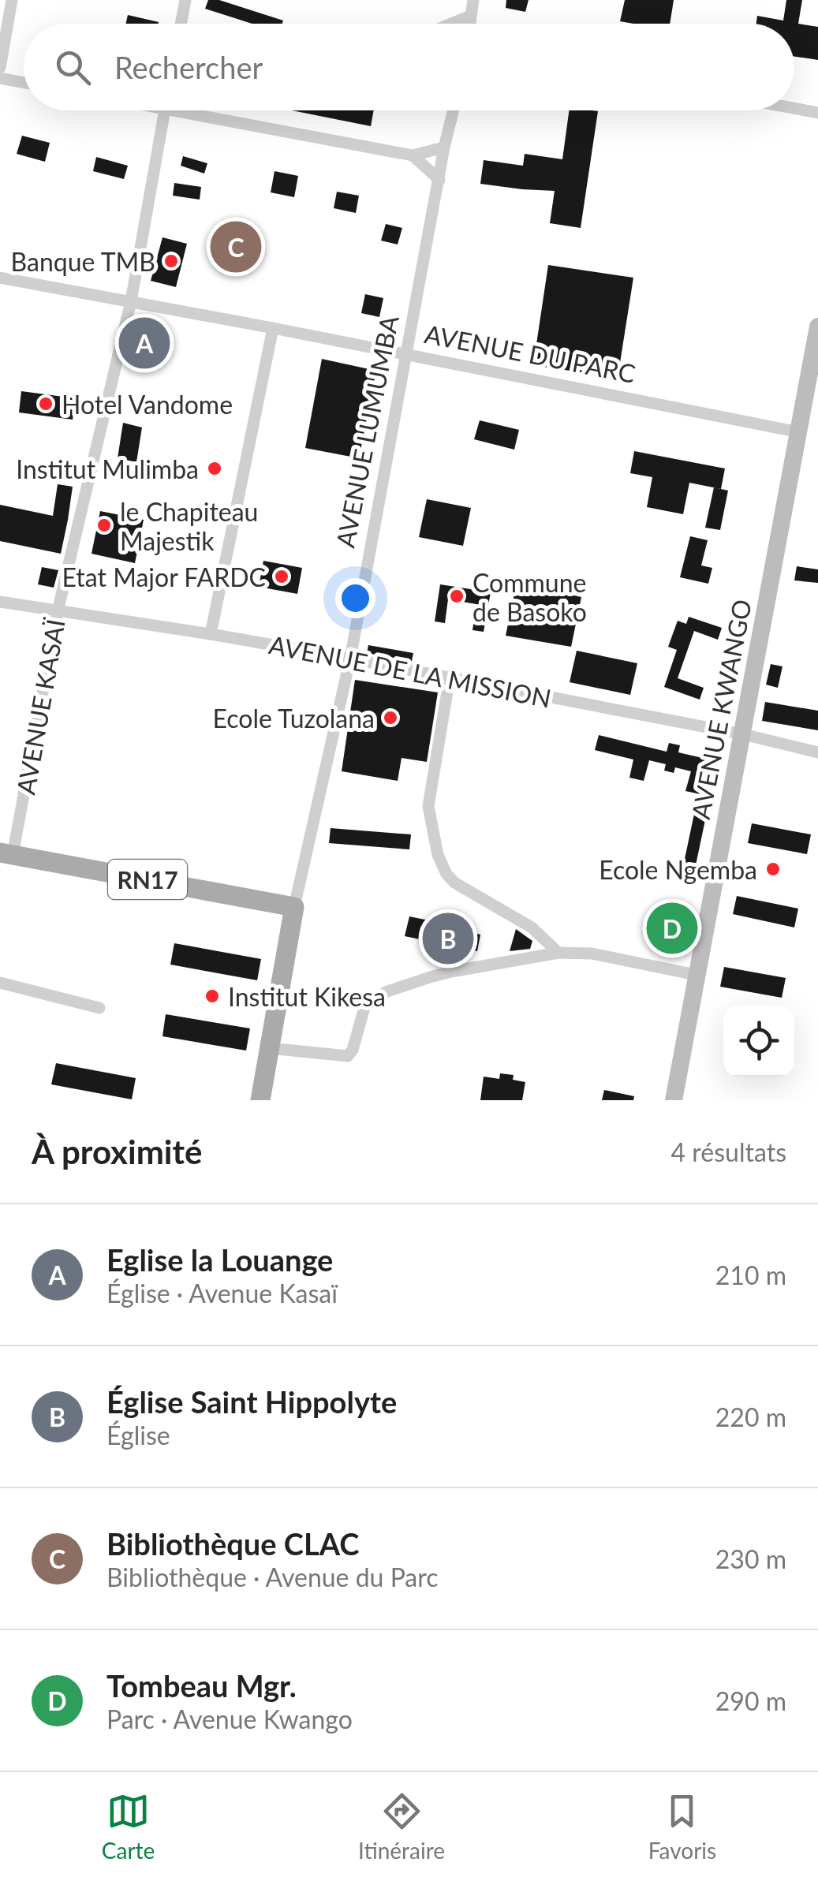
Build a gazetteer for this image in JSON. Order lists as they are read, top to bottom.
{
  "streets": {
    "main road": ["AVENUE LUMUMBA", "RN17"],
    "street": [
      "AVENUE DU PARC",
      "AVENUE DE LA MISSION",
      "AVENUE KASAÏ",
      "AVENUE KWANGO"
    ]
  },
  "crossings": [
    ["AVENUE DU PARC", "AVENUE LUMUMBA"],
    ["AVENUE DU PARC", "AVENUE KASAÏ"],
    ["AVENUE DU PARC", "AVENUE KWANGO"],
    ["AVENUE LUMUMBA", "AVENUE DE LA MISSION"],
    ["AVENUE LUMUMBA", "RN17"],
    ["AVENUE DE LA MISSION", "AVENUE KASAÏ"],
    ["AVENUE DE LA MISSION", "AVENUE KWANGO"],
    ["AVENUE KASAÏ", "RN17"]
  ],
  "places": [
    "Banque TMB",
    "Hotel Vandome",
    "Institut Mulimba",
    "le Chapiteau Majestik",
    "Etat Major FARDC",
    "Commune de Basoko",
    "Ecole Tuzolana",
    "Ecole Ngemba",
    "Institut Kikesa"
  ],
  "page": {
    "search": "Rechercher",
    "pins": [
      "C",
      "A",
      "D",
      "B"
    ],
    "heading": ["À proximité", "4 résultats"],
    "list": [
      {
        "mark": "A",
        "name": "Eglise la Louange",
        "note": "Église · Avenue Kasaï",
        "value": "210 m"
      },
      {
        "mark": "B",
        "name": "Église Saint Hippolyte",
        "note": "Église",
        "value": "220 m"
      },
      {
        "mark": "C",
        "name": "Bibliothèque CLAC",
        "note": "Bibliothèque · Avenue du Parc",
        "value": "230 m"
      },
      {
        "mark": "D",
        "name": "Tombeau Mgr.",
        "note": "Parc · Avenue Kwango",
        "value": "290 m"
      }
    ],
    "nav": ["Carte", "Itinéraire", "Favoris"]
  }
}
